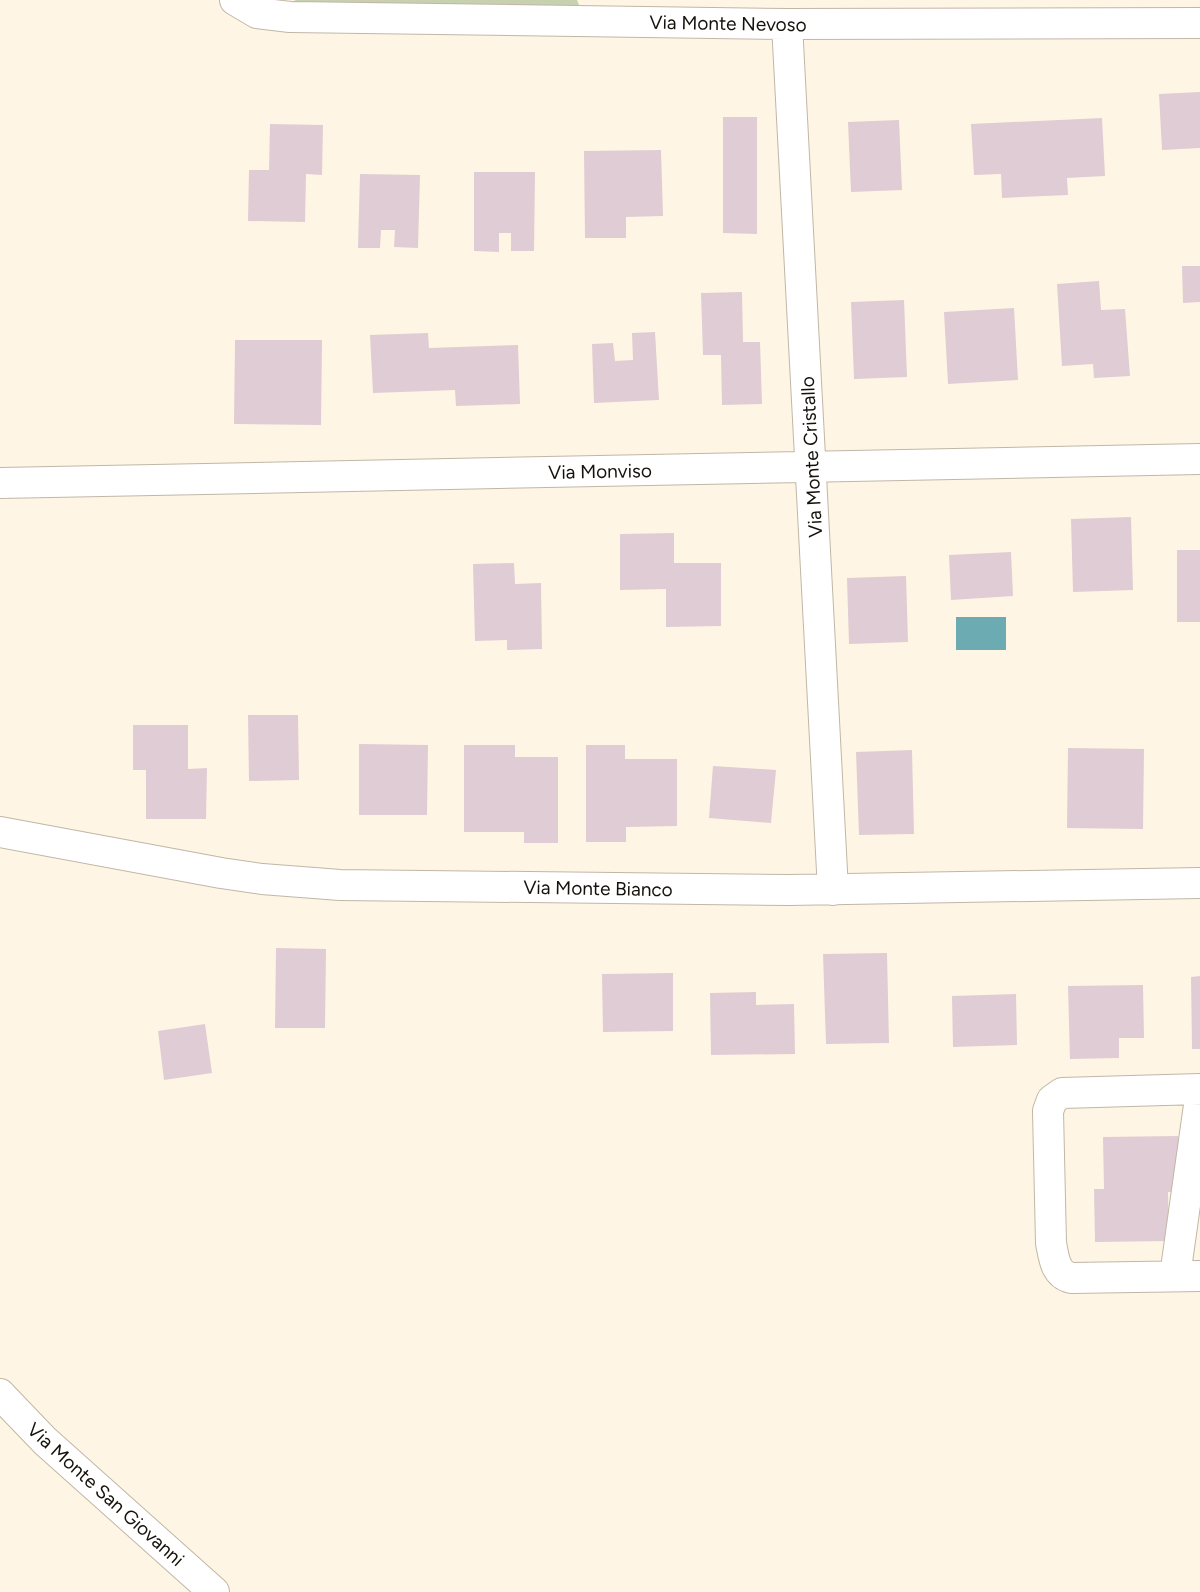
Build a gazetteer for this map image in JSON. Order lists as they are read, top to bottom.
{
  "streets": {
    "street": [
      "Via Monte Nevoso",
      "Via Monte Cristallo",
      "Via Monviso",
      "Via Monte Bianco",
      "Via Monte San Giovanni"
    ]
  },
  "crossings": [
    ["Via Monte Nevoso", "Via Monte Cristallo"],
    ["Via Monte Cristallo", "Via Monviso"],
    ["Via Monte Cristallo", "Via Monte Bianco"]
  ]
}
